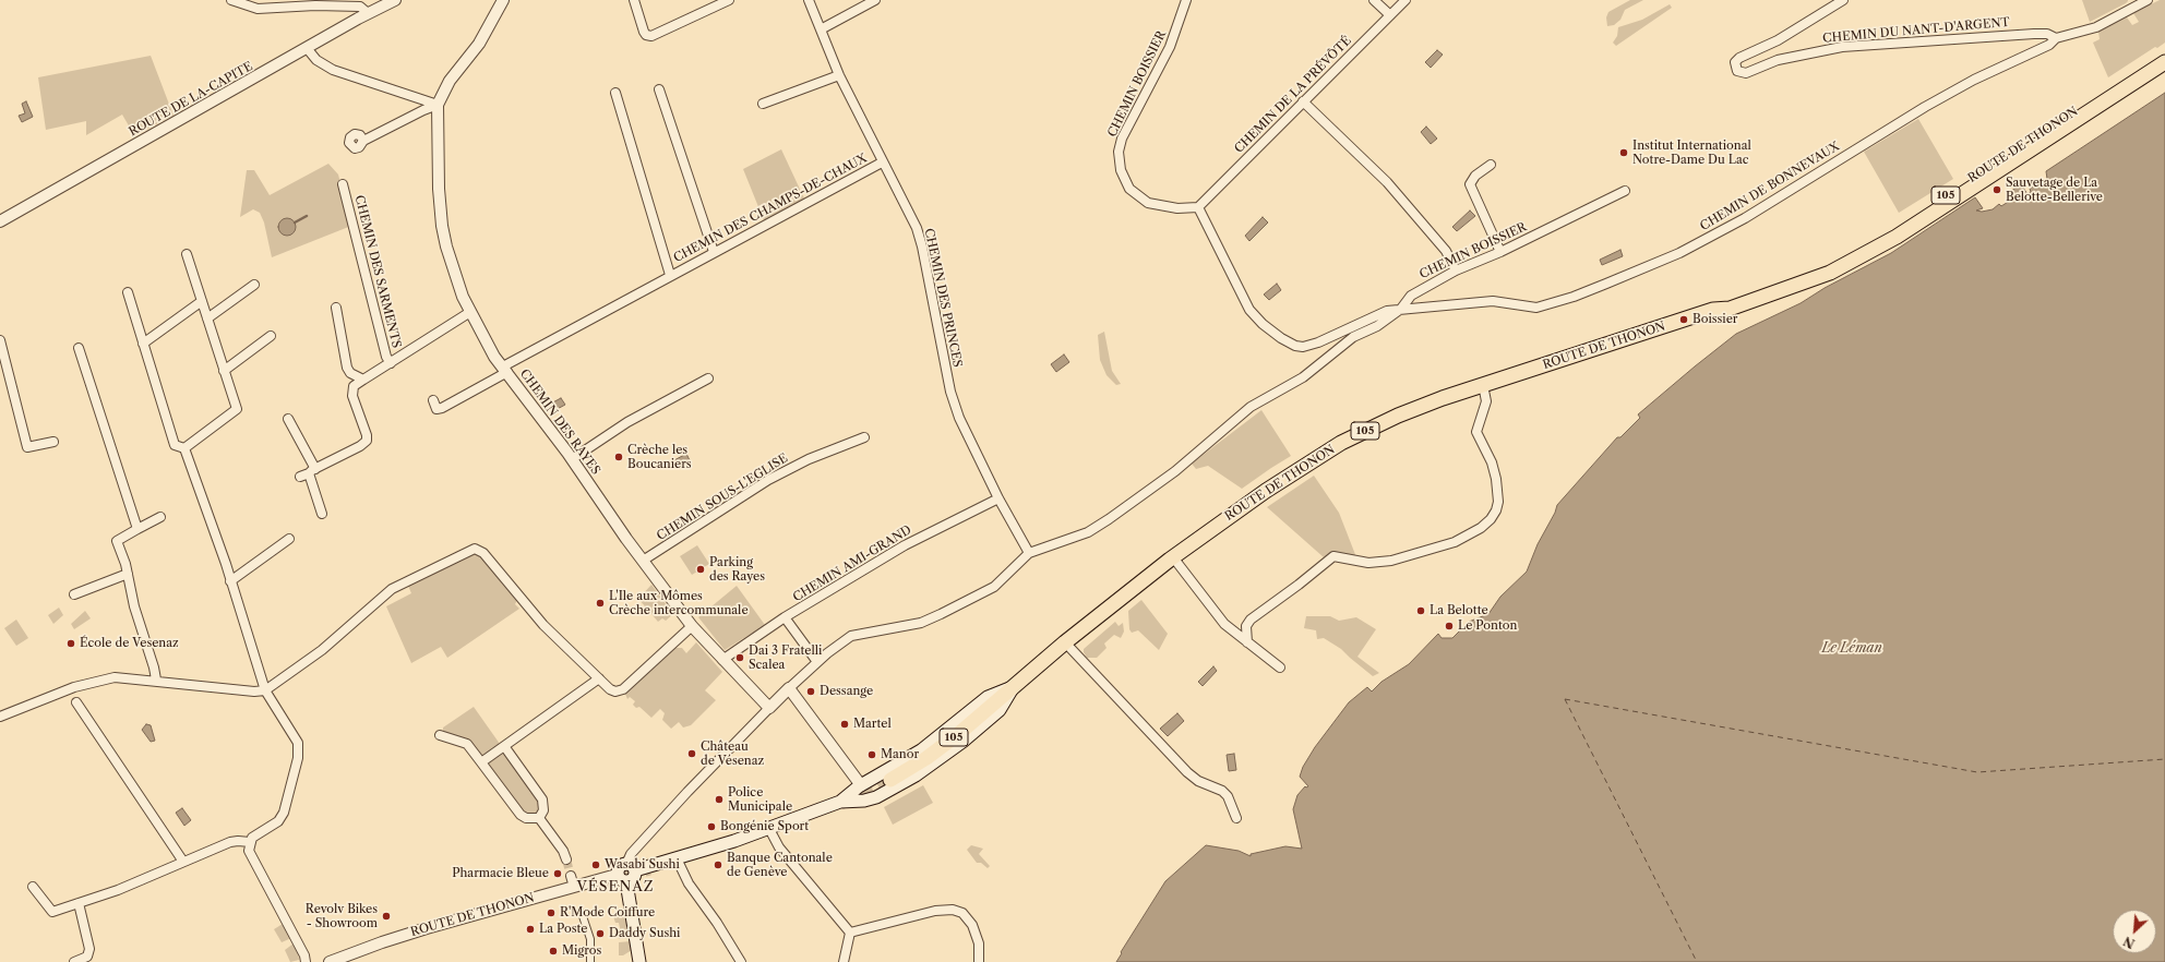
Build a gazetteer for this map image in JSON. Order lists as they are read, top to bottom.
{
  "streets": {
    "main road": ["ROUTE DE THONON", "105"],
    "street": [
      "CHEMIN DU NANT-D'ARGENT",
      "CHEMIN BOISSIER",
      "CHEMIN DE LA PRÉVÔTÉ",
      "ROUTE DE LA-CAPITE",
      "CHEMIN DE BONNEVAUX",
      "CHEMIN DES CHAMPS-DE-CHAUX",
      "CHEMIN DES SARMENTS",
      "CHEMIN DES PRINCES",
      "CHEMIN DES RAYES",
      "CHEMIN SOUS-L'EGLISE",
      "CHEMIN AMI-GRAND"
    ]
  },
  "crossings": [
    ["CHEMIN DU NANT-D'ARGENT", "CHEMIN DE BONNEVAUX"],
    ["CHEMIN BOISSIER", "CHEMIN DE LA PRÉVÔTÉ"],
    ["CHEMIN BOISSIER", "CHEMIN DE BONNEVAUX"],
    ["CHEMIN BOISSIER", "CHEMIN DES PRINCES"],
    ["ROUTE DE THONON", "105"],
    ["CHEMIN DES CHAMPS-DE-CHAUX", "CHEMIN DES PRINCES"],
    ["CHEMIN DES CHAMPS-DE-CHAUX", "CHEMIN DES RAYES"],
    ["CHEMIN DES SARMENTS", "CHEMIN DES RAYES"],
    ["CHEMIN DES PRINCES", "CHEMIN AMI-GRAND"],
    ["CHEMIN DES RAYES", "CHEMIN SOUS-L'EGLISE"],
    ["CHEMIN DES RAYES", "CHEMIN AMI-GRAND"]
  ],
  "districts": ["VÉSENAZ"],
  "water": ["Le Léman"],
  "places": [
    "Institut International Notre-Dame Du Lac",
    "Sauvetage de La Belotte-Bellerive",
    "Boissier",
    "Crèche les Boucaniers",
    "Parking des Rayes",
    "L'Ile aux Mômes Crèche intercommunale",
    "La Belotte",
    "Le Ponton",
    "École de Vesenaz",
    "Dai 3 Fratelli Scalea",
    "Dessange",
    "Martel",
    "Château de Vésenaz",
    "Manor",
    "Police Municipale",
    "Bongénie Sport",
    "Wasabi Sushi",
    "Banque Cantonale de Genève",
    "Pharmacie Bleue",
    "R'Mode Coiffure",
    "Revolv Bikes - Showroom",
    "La Poste",
    "Daddy Sushi",
    "Migros"
  ],
  "north": "bottom left"
}
